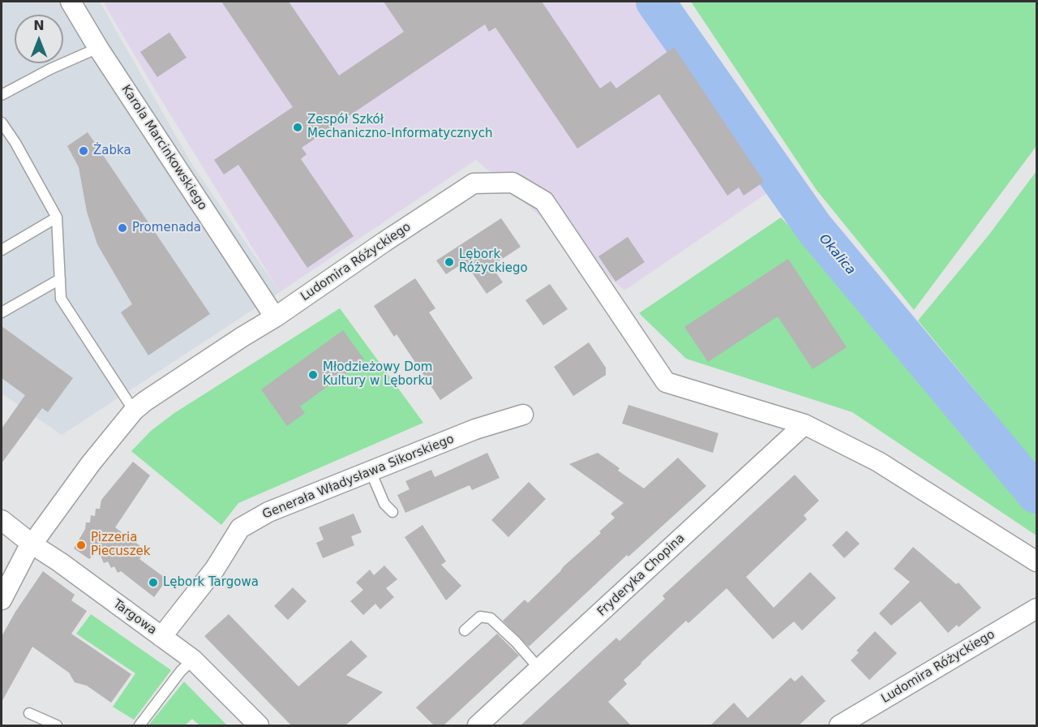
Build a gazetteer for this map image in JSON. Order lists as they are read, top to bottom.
{
  "streets": {
    "street": [
      "Karola Marcinkowskiego",
      "Ludomira Różyckiego",
      "Generała Władysława Sikorskiego",
      "Fryderyka Chopina",
      "Targowa"
    ]
  },
  "crossings": [
    ["Karola Marcinkowskiego", "Ludomira Różyckiego"],
    ["Ludomira Różyckiego", "Fryderyka Chopina"],
    ["Ludomira Różyckiego", "Targowa"],
    ["Generała Władysława Sikorskiego", "Targowa"]
  ],
  "water": ["Okalica"],
  "places": [
    "Zespół Szkół Mechaniczno-Informatycznych",
    "Żabka",
    "Promenada",
    "Lębork Różyckiego",
    "Młodzieżowy Dom Kultury w Lęborku",
    "Pizzeria Piecuszek",
    "Lębork Targowa"
  ],
  "north": "top"
}
